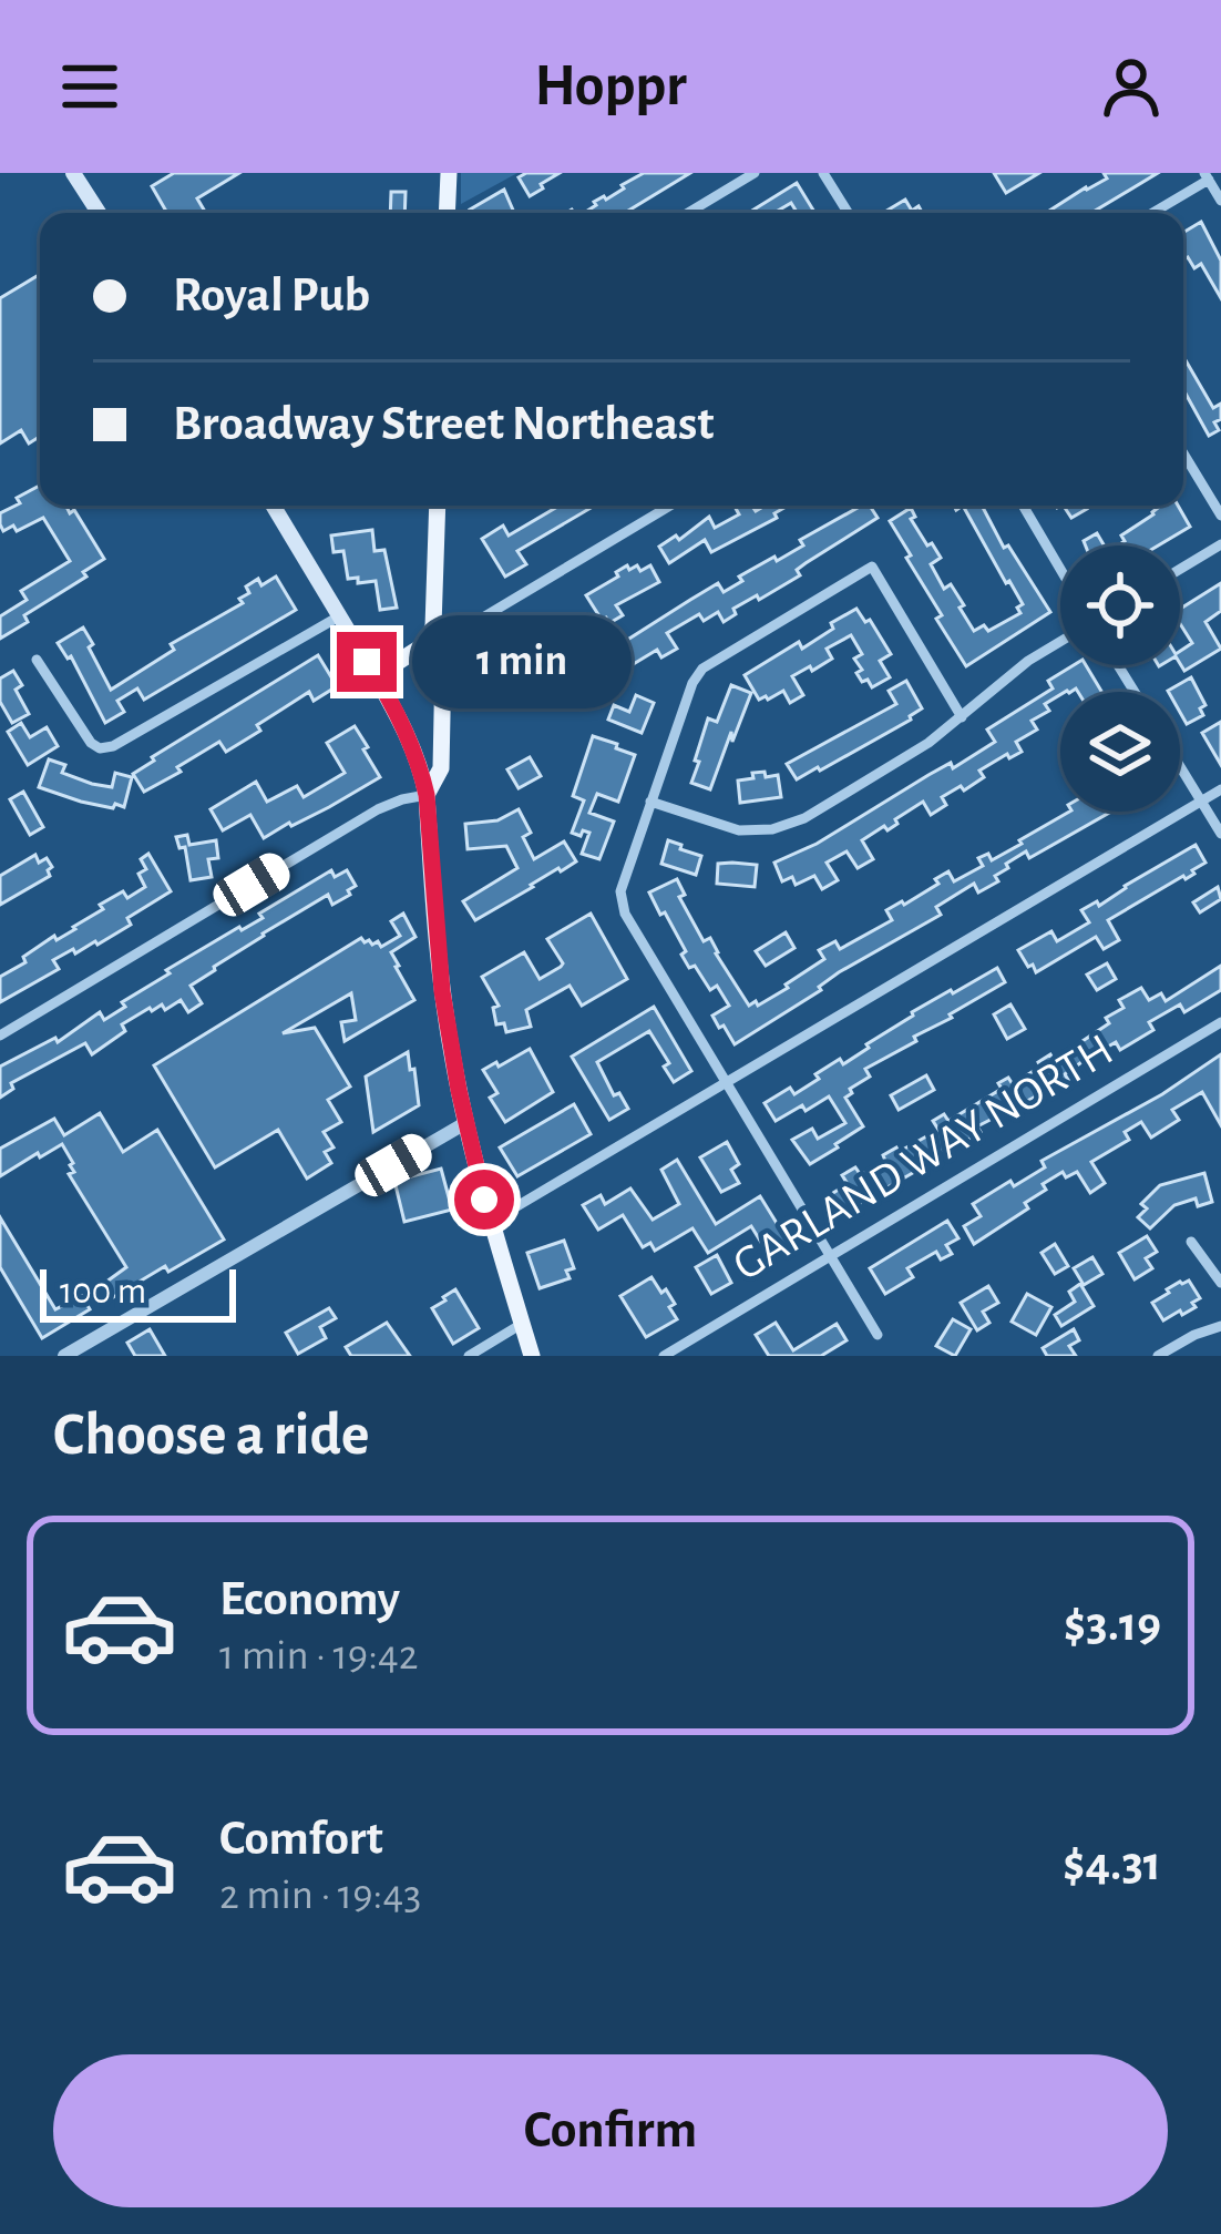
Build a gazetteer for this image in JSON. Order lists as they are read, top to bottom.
{
  "streets": {
    "street": ["GARLAND WAY NORTH"]
  },
  "scale_bar": "100 m",
  "page": {
    "header": "Hoppr",
    "banner": ["Royal Pub", "Broadway Street Northeast"],
    "bubble": "1 min",
    "scale": "100 m",
    "heading": "Choose a ride",
    "list": [
      {
        "name": "Economy",
        "note": "1 min · 19:42",
        "value": "$3.19"
      },
      {
        "name": "Comfort",
        "note": "2 min · 19:43",
        "value": "$4.31"
      }
    ],
    "buttons": "Confirm"
  }
}
